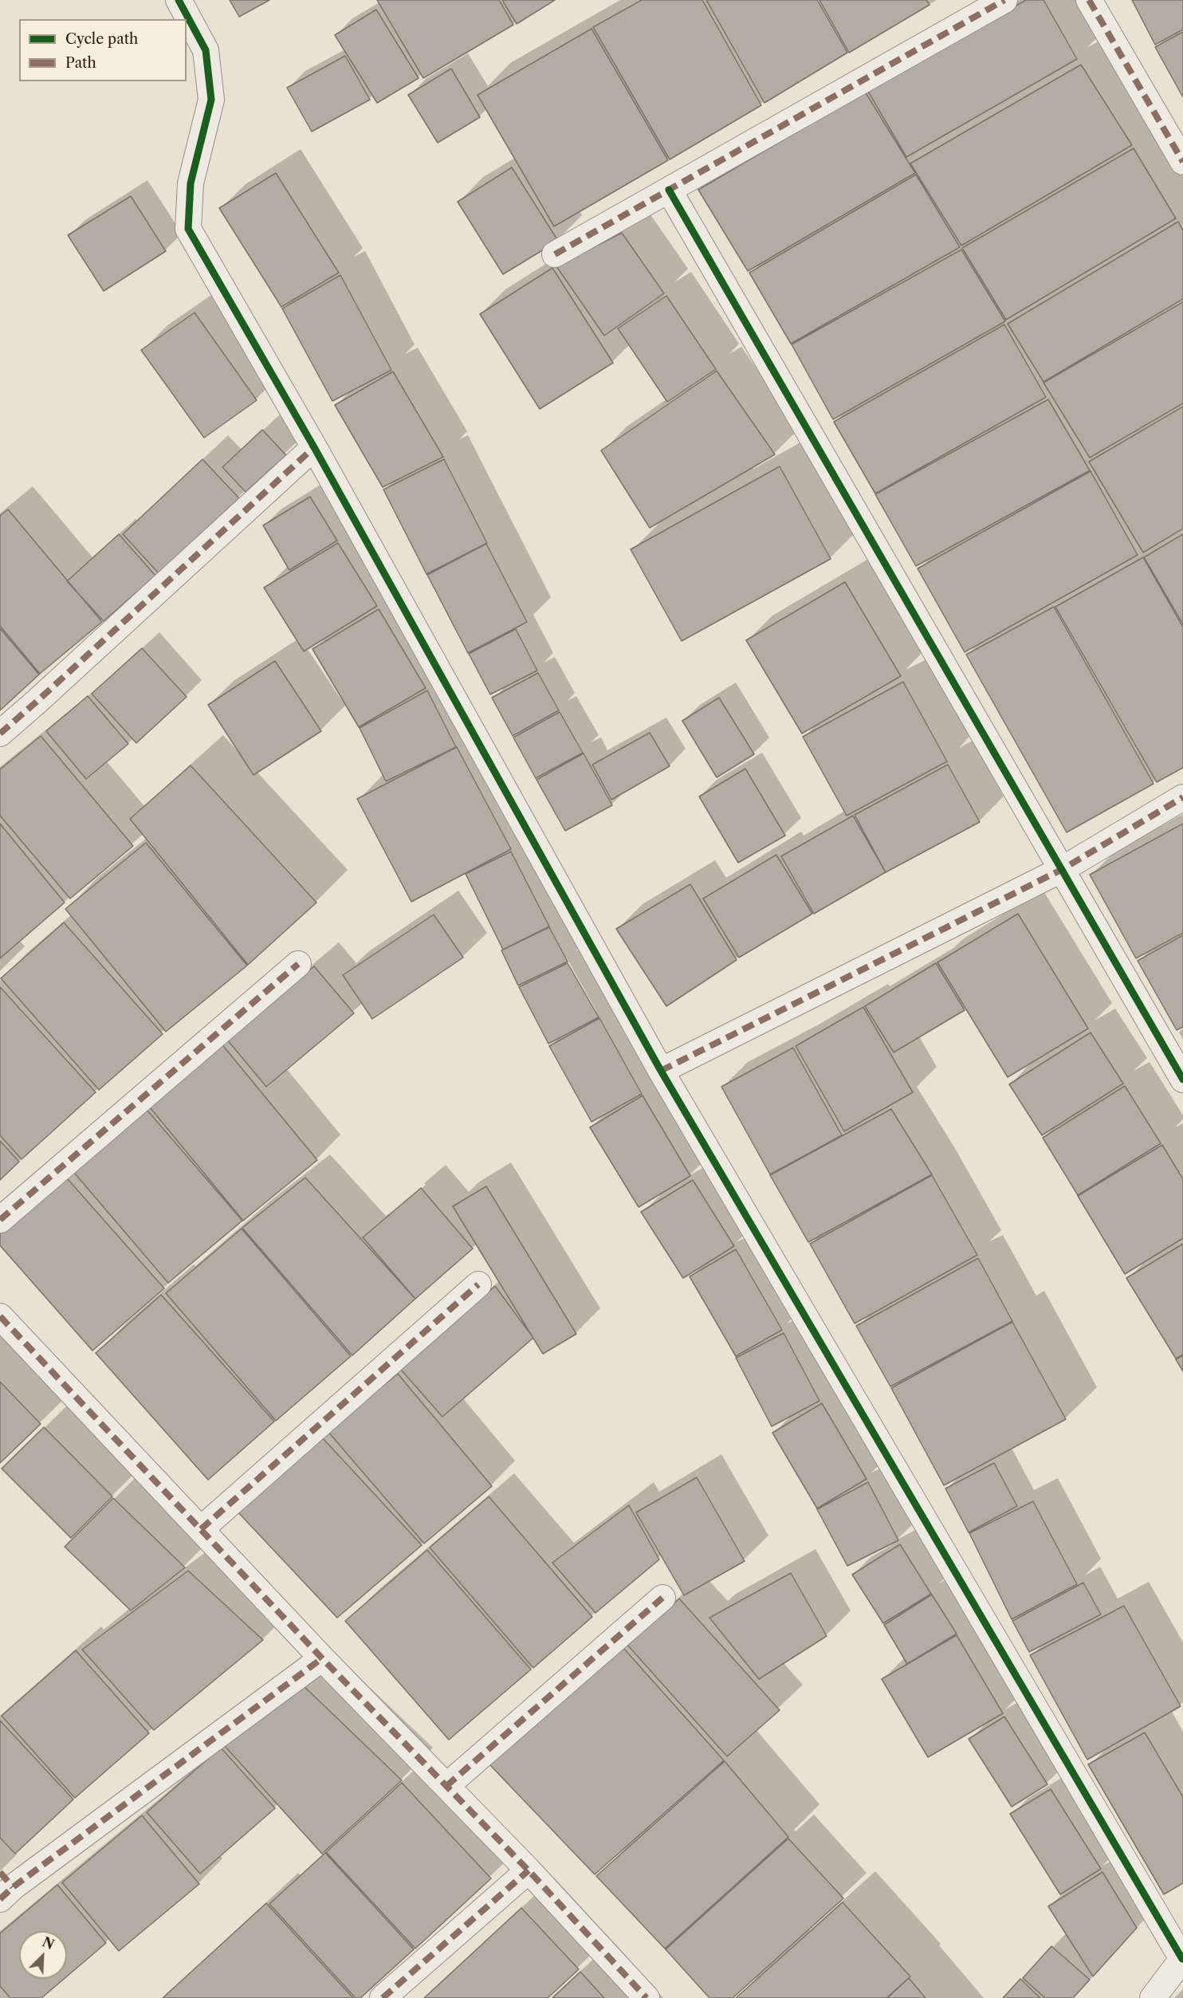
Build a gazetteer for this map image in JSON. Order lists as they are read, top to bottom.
{
  "legend": ["Cycle path", "Path"],
  "north": "top right"
}
